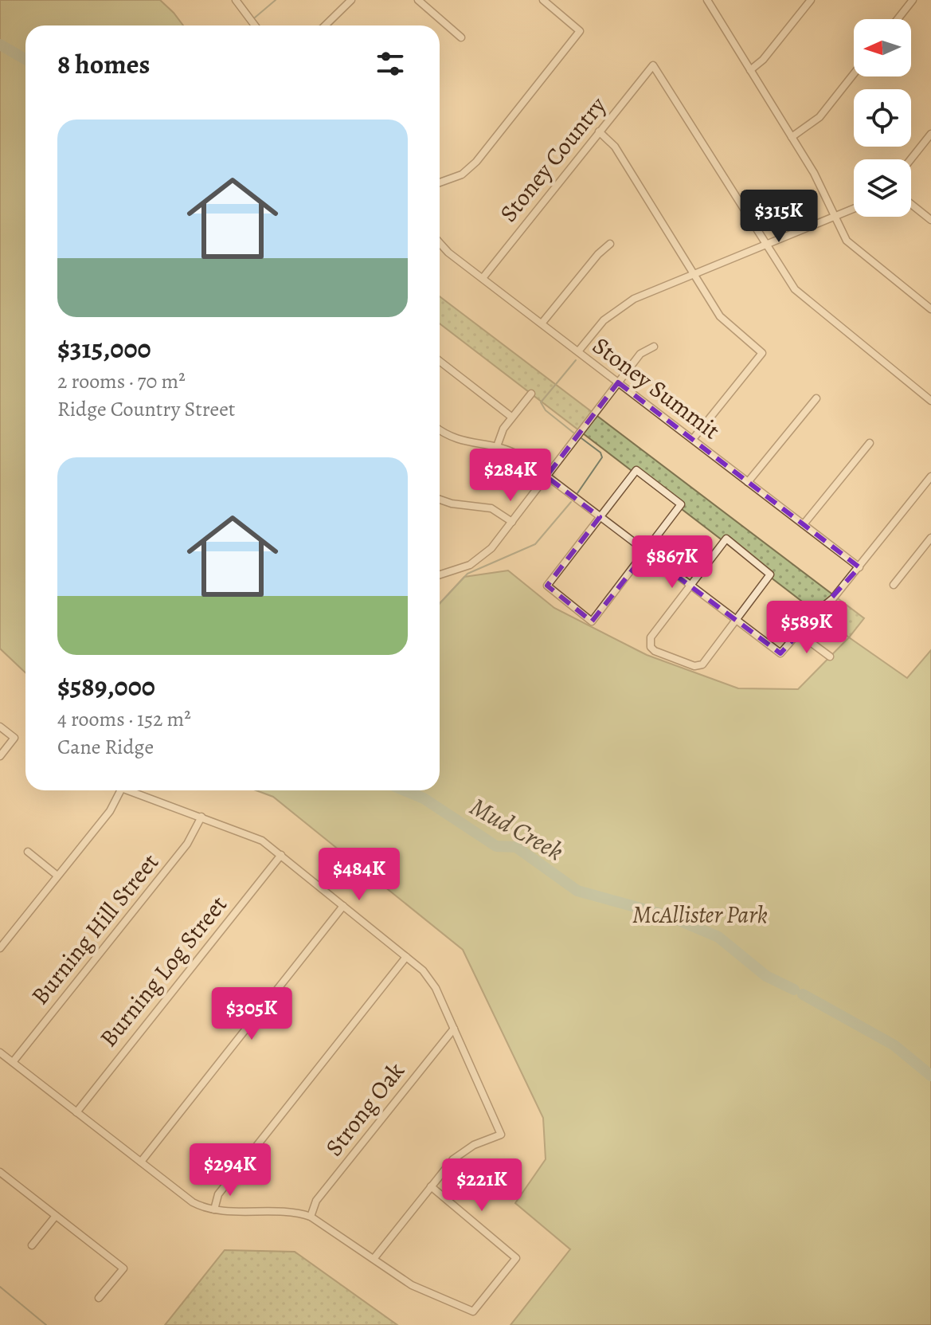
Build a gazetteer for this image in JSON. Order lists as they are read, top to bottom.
{
  "streets": {
    "street": [
      "Stoney Country",
      "Stoney Summit",
      "Burning Hill Street",
      "Burning Log Street",
      "Strong Oak"
    ]
  },
  "crossings": [
    ["Stoney Country", "Stoney Summit"]
  ],
  "water": ["Mud Creek"],
  "parks": ["McAllister Park"],
  "north": "left",
  "page": {
    "heading": "8 homes",
    "list": [
      {
        "name": "$315,000",
        "note": "2 rooms · 70 m² · Ridge Country Street"
      },
      {
        "name": "$589,000",
        "note": "4 rooms · 152 m² · Cane Ridge"
      }
    ],
    "price": [
      "$315K",
      "$284K",
      "$867K",
      "$589K",
      "$484K",
      "$305K",
      "$294K",
      "$221K"
    ]
  }
}
